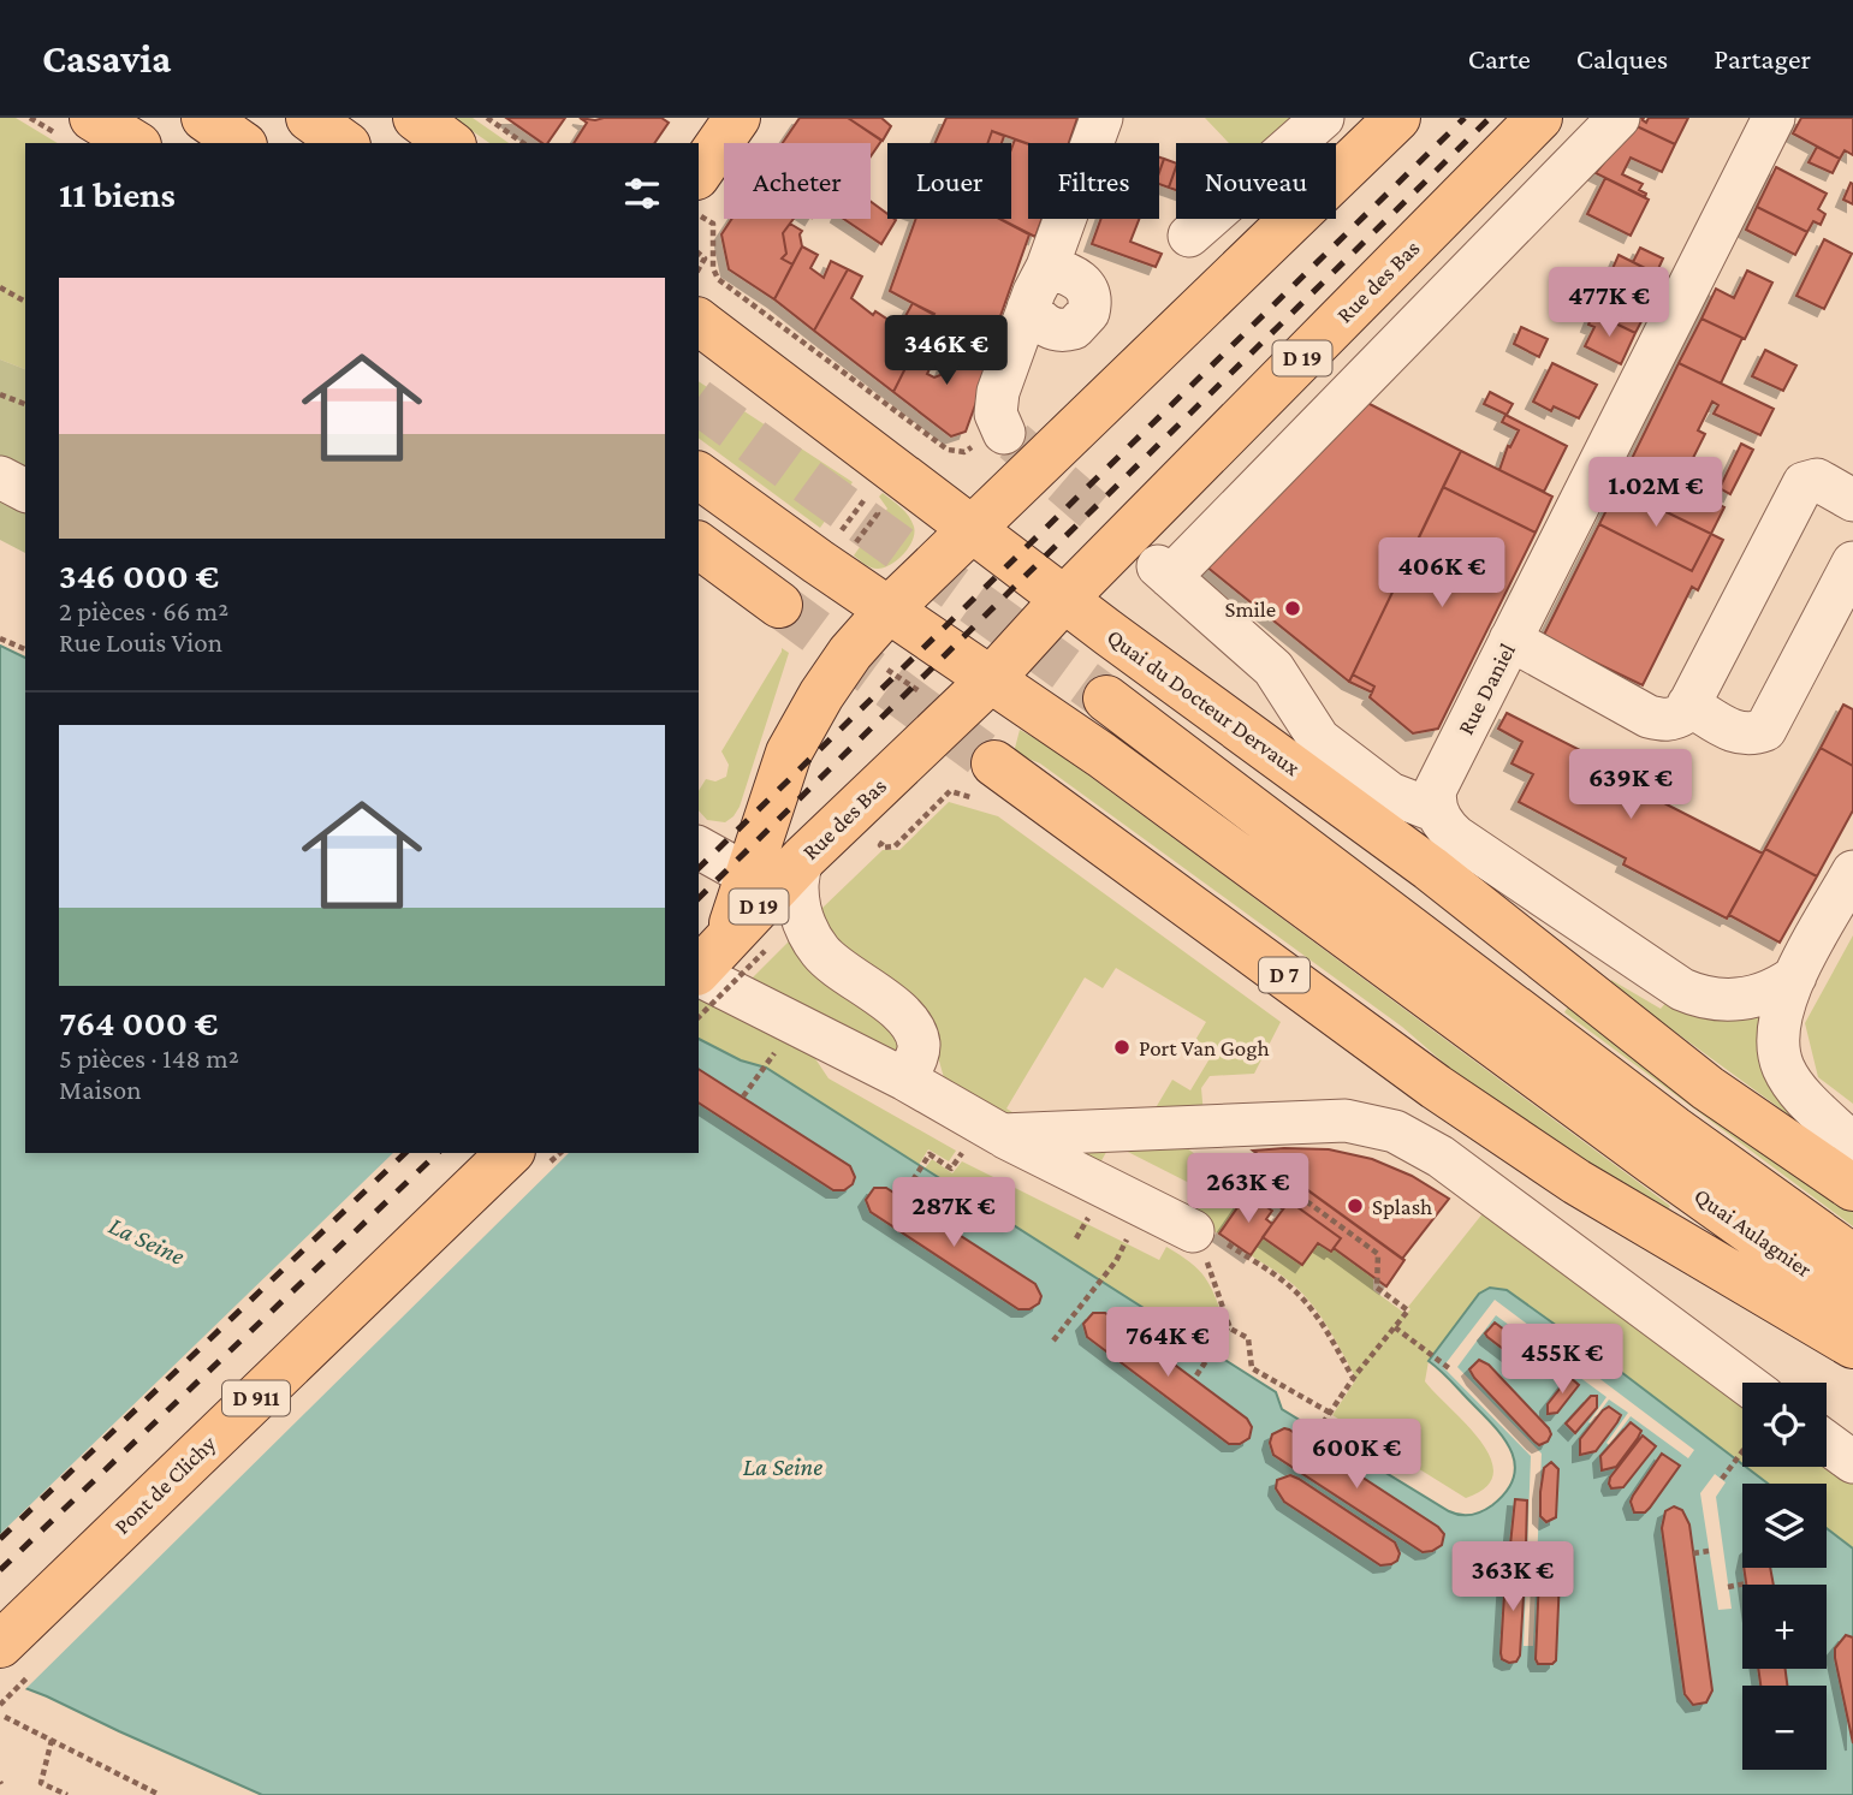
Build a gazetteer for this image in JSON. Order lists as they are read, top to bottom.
{
  "streets": {
    "main road": [
      "Rue des Bas",
      "D 19",
      "Quai du Docteur Dervaux",
      "D 7",
      "Quai Aulagnier",
      "D 911",
      "Pont de Clichy"
    ],
    "street": ["Rue Daniel"]
  },
  "crossings": [
    ["Rue des Bas", "D 19"],
    ["Rue des Bas", "Quai du Docteur Dervaux"],
    ["D 19", "Quai du Docteur Dervaux"],
    ["Rue Daniel", "Quai du Docteur Dervaux"]
  ],
  "water": ["La Seine"],
  "places": ["Smile", "Port Van Gogh", "Splash"],
  "page": {
    "header": "Casavia",
    "nav": ["Carte", "Calques", "Partager"],
    "chip": [
      "Acheter",
      "Louer",
      "Filtres",
      "Nouveau"
    ],
    "heading": "11 biens",
    "list": [
      {
        "name": "346 000 €",
        "note": "2 pièces · 66 m² · Rue Louis Vion"
      },
      {
        "name": "764 000 €",
        "note": "5 pièces · 148 m² · Maison"
      }
    ],
    "price": [
      "477K €",
      "346K €",
      "1.02M €",
      "406K €",
      "639K €",
      "263K €",
      "287K €",
      "764K €",
      "455K €",
      "600K €",
      "363K €"
    ],
    "map_buttons": ["+", "−"]
  }
}
